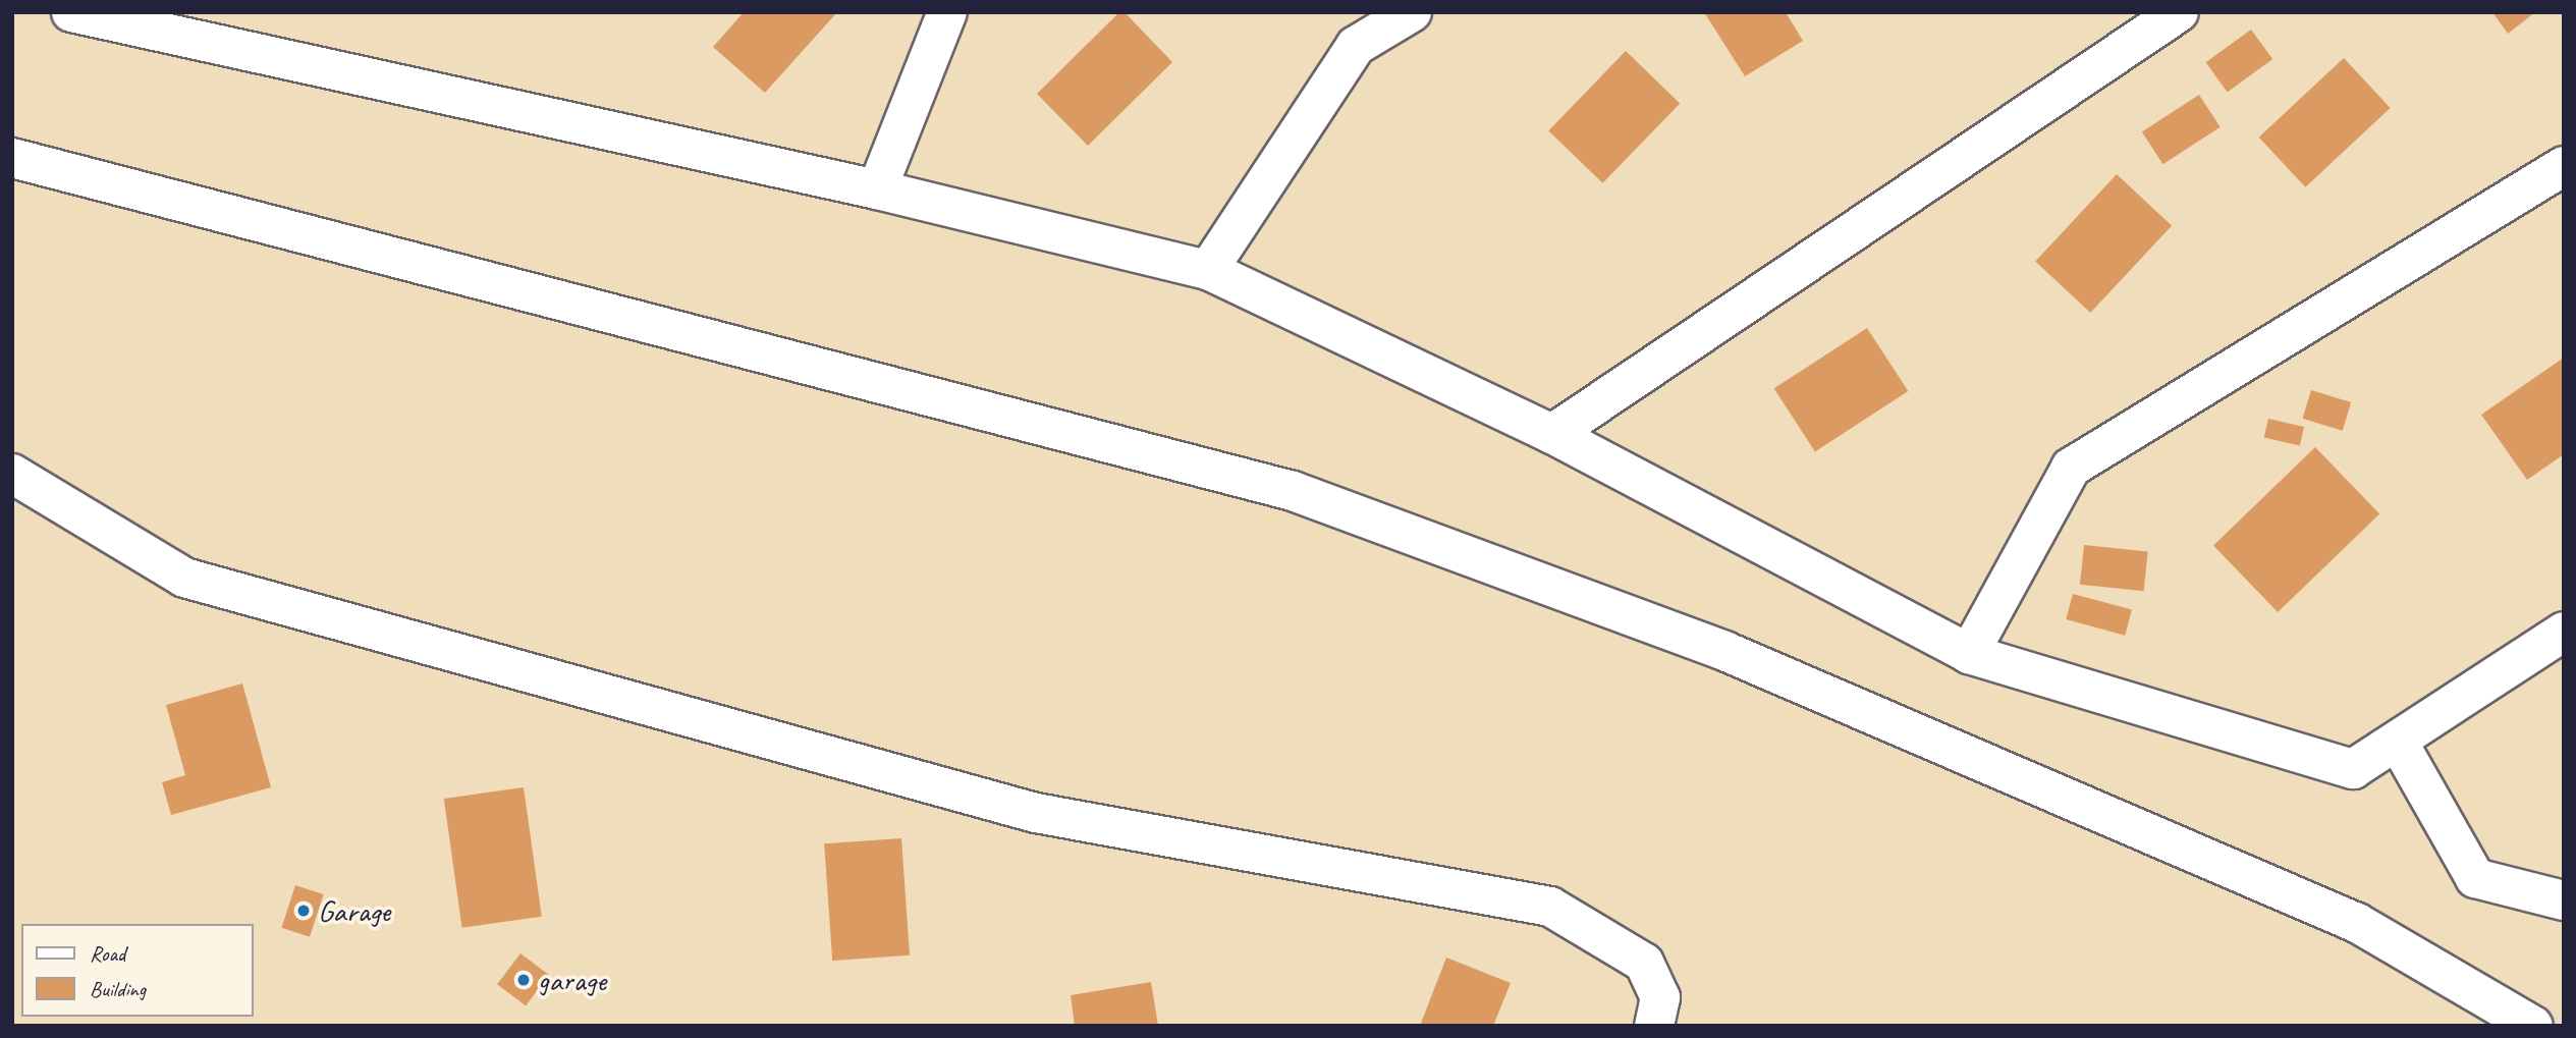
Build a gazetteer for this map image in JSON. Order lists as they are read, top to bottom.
{
  "places": ["Garage", "garage"],
  "legend": ["Road", "Building"]
}
